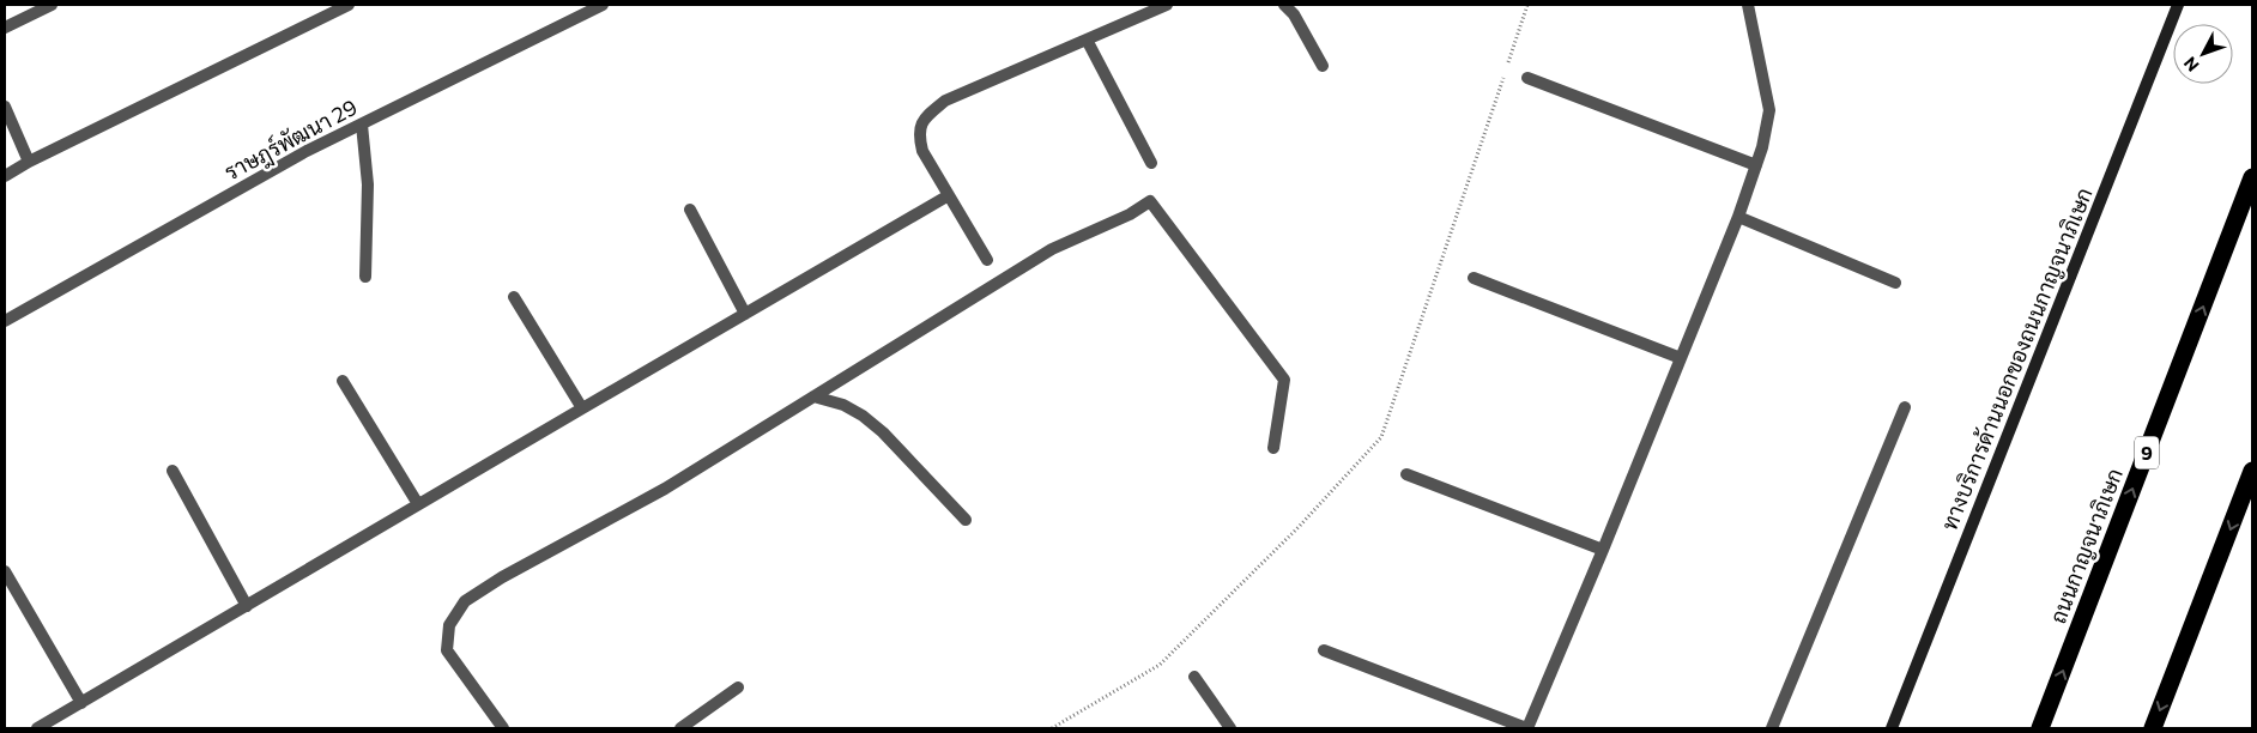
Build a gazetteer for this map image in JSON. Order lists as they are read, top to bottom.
{
  "streets": {
    "highway": ["9", "ถนนกาญจนาภิเษก"],
    "main road": ["ทางบริการด้านนอกของถนนกาญจนาภิเษก"],
    "street": ["ราษฎร์พัฒนา 29"]
  },
  "north": "bottom left"
}
